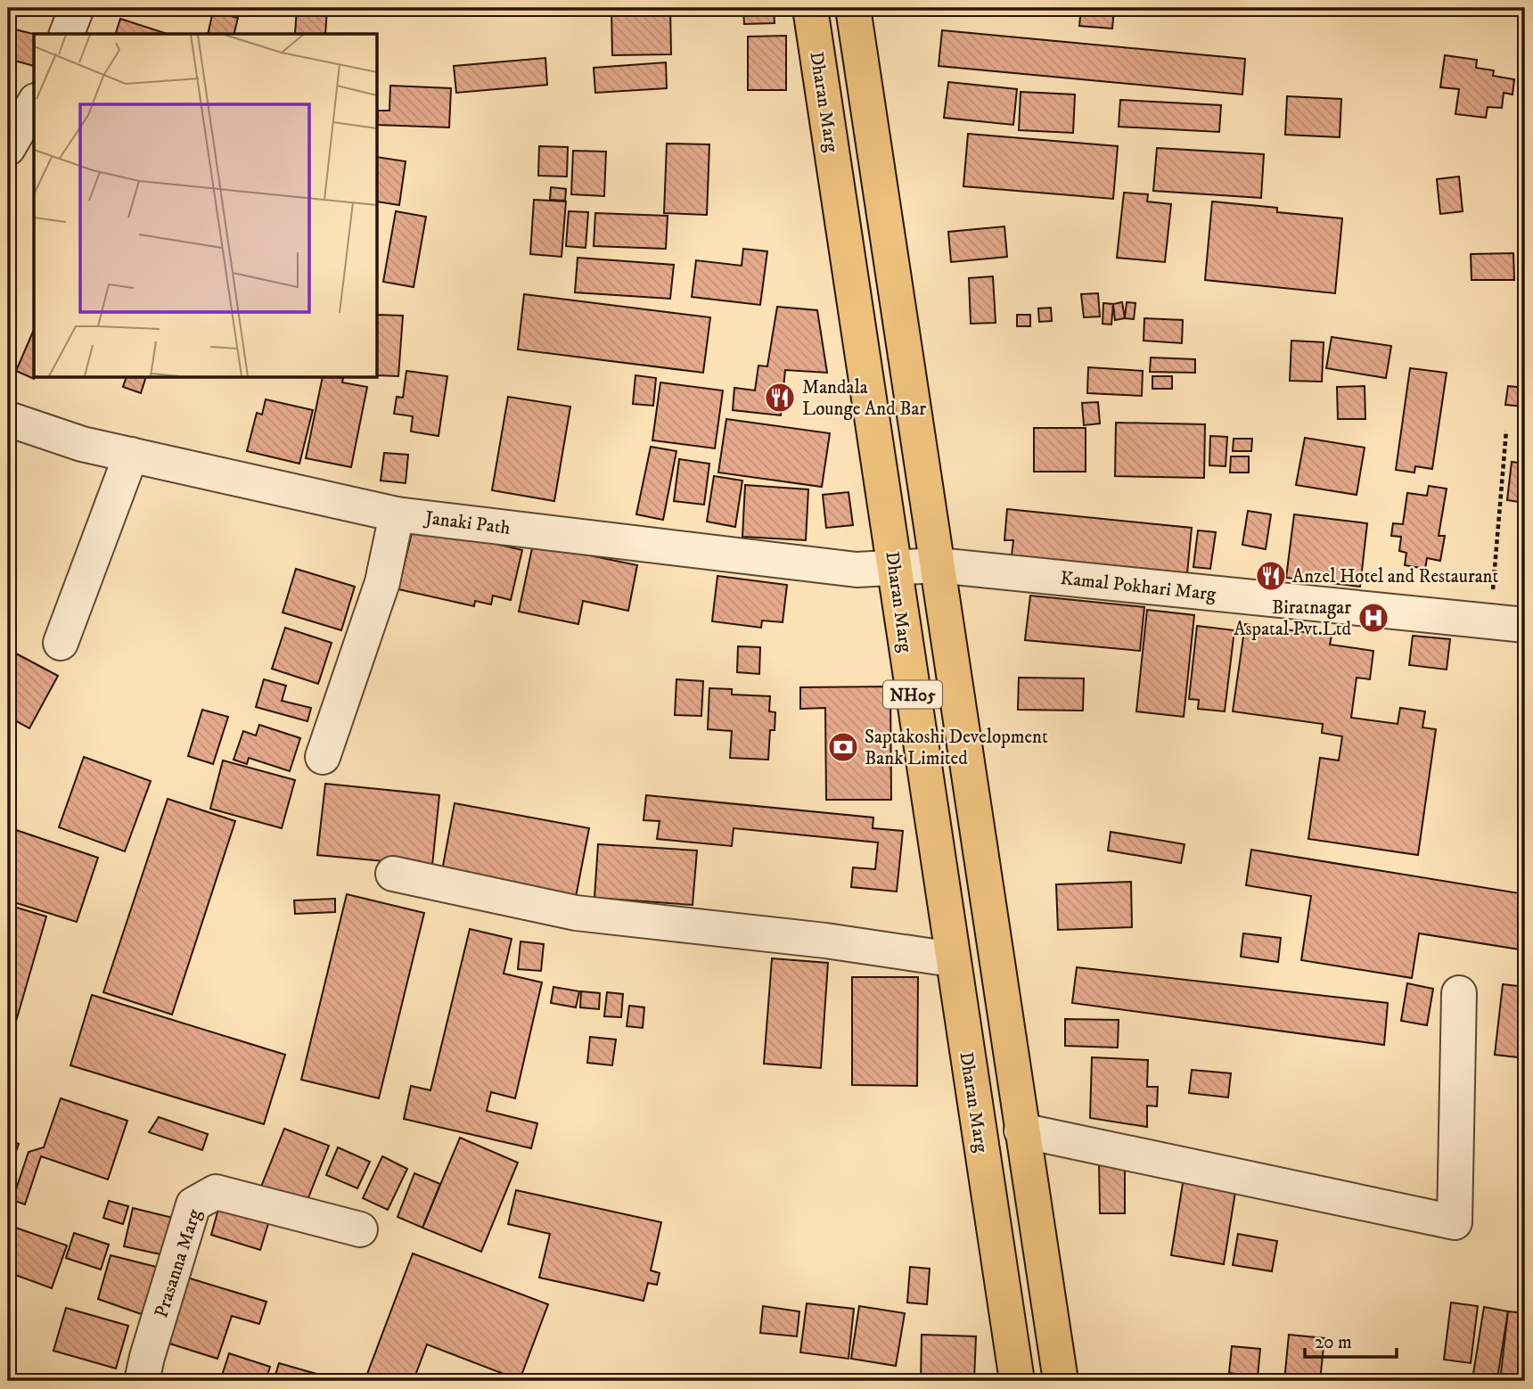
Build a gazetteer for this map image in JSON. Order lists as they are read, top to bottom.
{
  "streets": {
    "main road": ["Dharan Marg", "NH05"],
    "street": ["Janaki Path", "Kamal Pokhari Marg", "Prasanna Marg"]
  },
  "crossings": [
    ["Dharan Marg", "Janaki Path"],
    ["Janaki Path", "Kamal Pokhari Marg"],
    ["Janaki Path", "NH05"],
    ["Kamal Pokhari Marg", "NH05"]
  ],
  "places": {
    "restaurant": ["Mandala Lounge And Bar", "Anzel Hotel and Restaurant"],
    "hospital": ["Biratnagar Aspatal Pvt.Ltd"],
    "bank": ["Saptakoshi Development Bank Limited"]
  },
  "scale_bar": "20 m"
}
